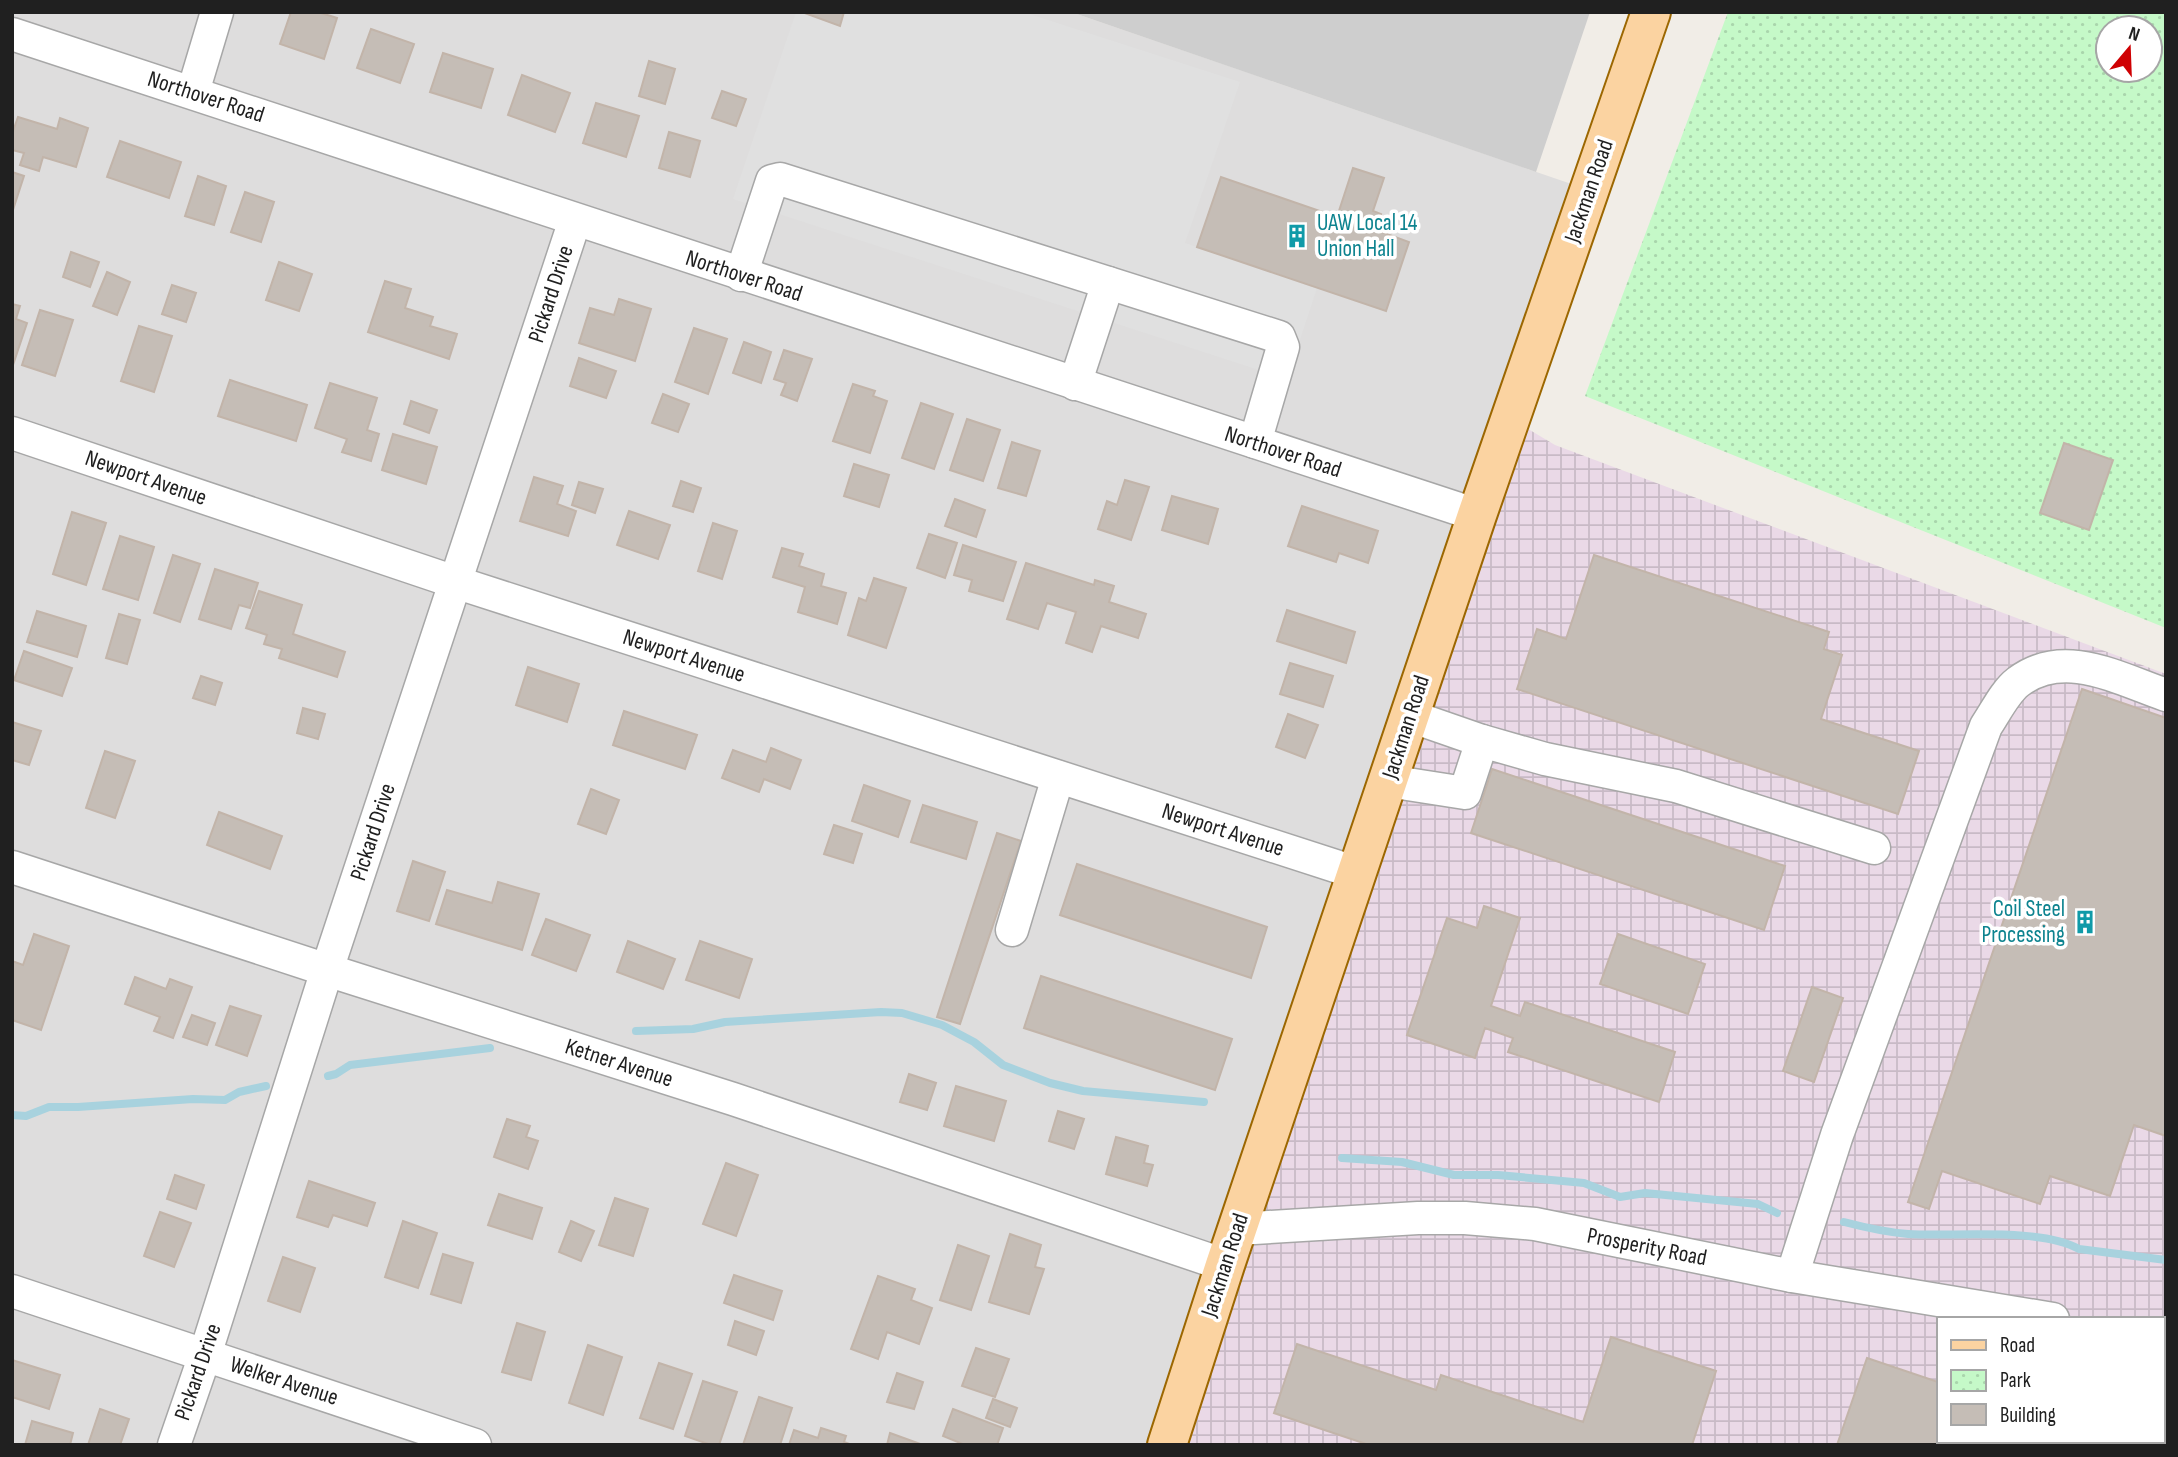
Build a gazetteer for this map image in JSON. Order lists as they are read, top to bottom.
{
  "streets": {
    "main road": ["Jackman Road"],
    "street": [
      "Northover Road",
      "Pickard Drive",
      "Newport Avenue",
      "Ketner Avenue",
      "Prosperity Road",
      "Welker Avenue"
    ]
  },
  "crossings": [
    ["Northover Road", "Jackman Road"],
    ["Northover Road", "Pickard Drive"],
    ["Jackman Road", "Newport Avenue"],
    ["Jackman Road", "Ketner Avenue"],
    ["Jackman Road", "Prosperity Road"],
    ["Pickard Drive", "Newport Avenue"],
    ["Pickard Drive", "Ketner Avenue"],
    ["Pickard Drive", "Welker Avenue"]
  ],
  "places": {
    "building": ["UAW Local 14 Union Hall", "Coil Steel Processing"]
  },
  "legend": ["Road", "Park", "Building"],
  "north": "top"
}
